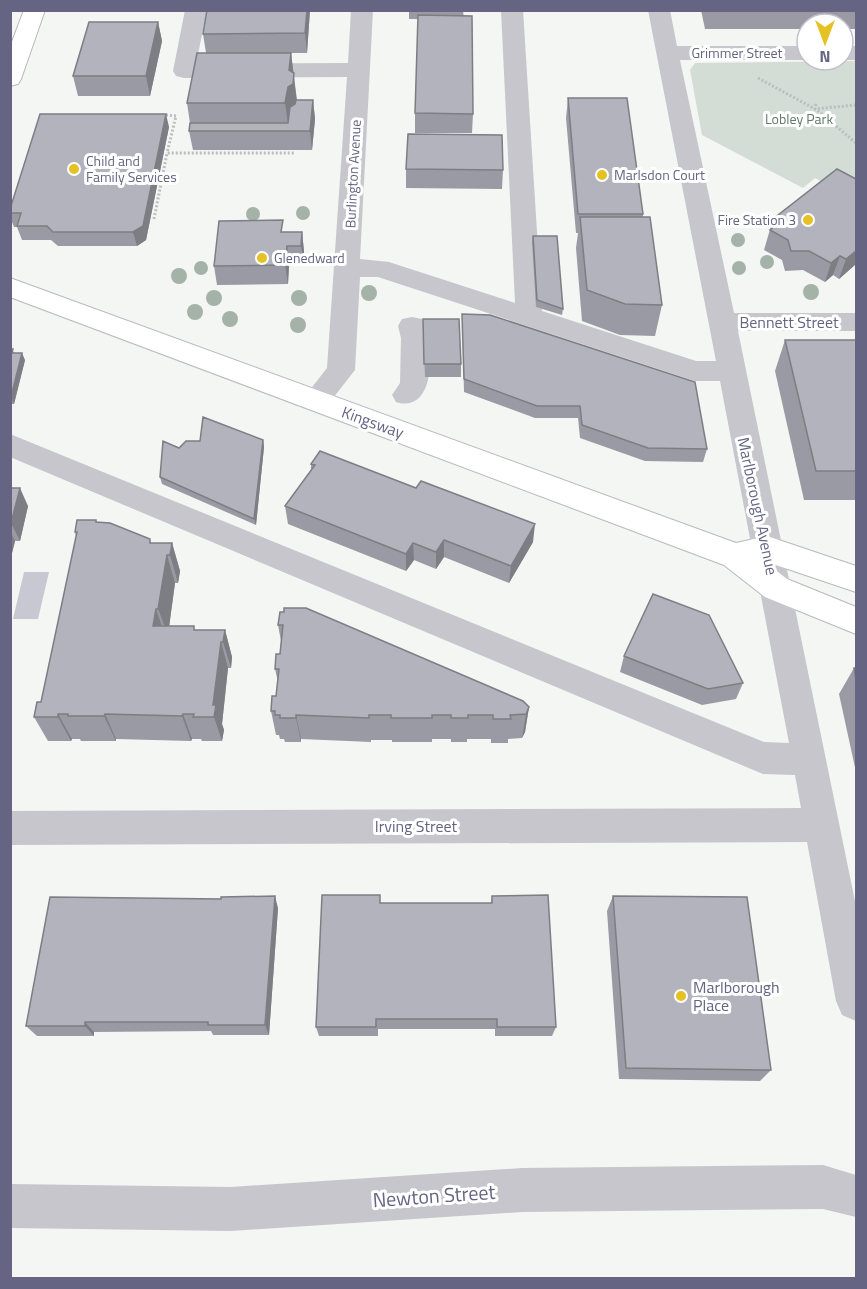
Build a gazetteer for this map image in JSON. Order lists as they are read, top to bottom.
{
  "streets": {
    "main road": ["Kingsway"],
    "street": [
      "Grimmer Street",
      "Burlington Avenue",
      "Bennett Street",
      "Marlborough Avenue",
      "Irving Street",
      "Newton Street"
    ]
  },
  "crossings": [
    ["Grimmer Street", "Marlborough Avenue"],
    ["Burlington Avenue", "Kingsway"],
    ["Bennett Street", "Marlborough Avenue"],
    ["Kingsway", "Marlborough Avenue"],
    ["Marlborough Avenue", "Irving Street"]
  ],
  "parks": ["Lobley Park"],
  "places": [
    "Child and Family Services",
    "Marlsdon Court",
    "Fire Station 3",
    "Glenedward",
    "Marlborough Place"
  ],
  "north": "bottom"
}
